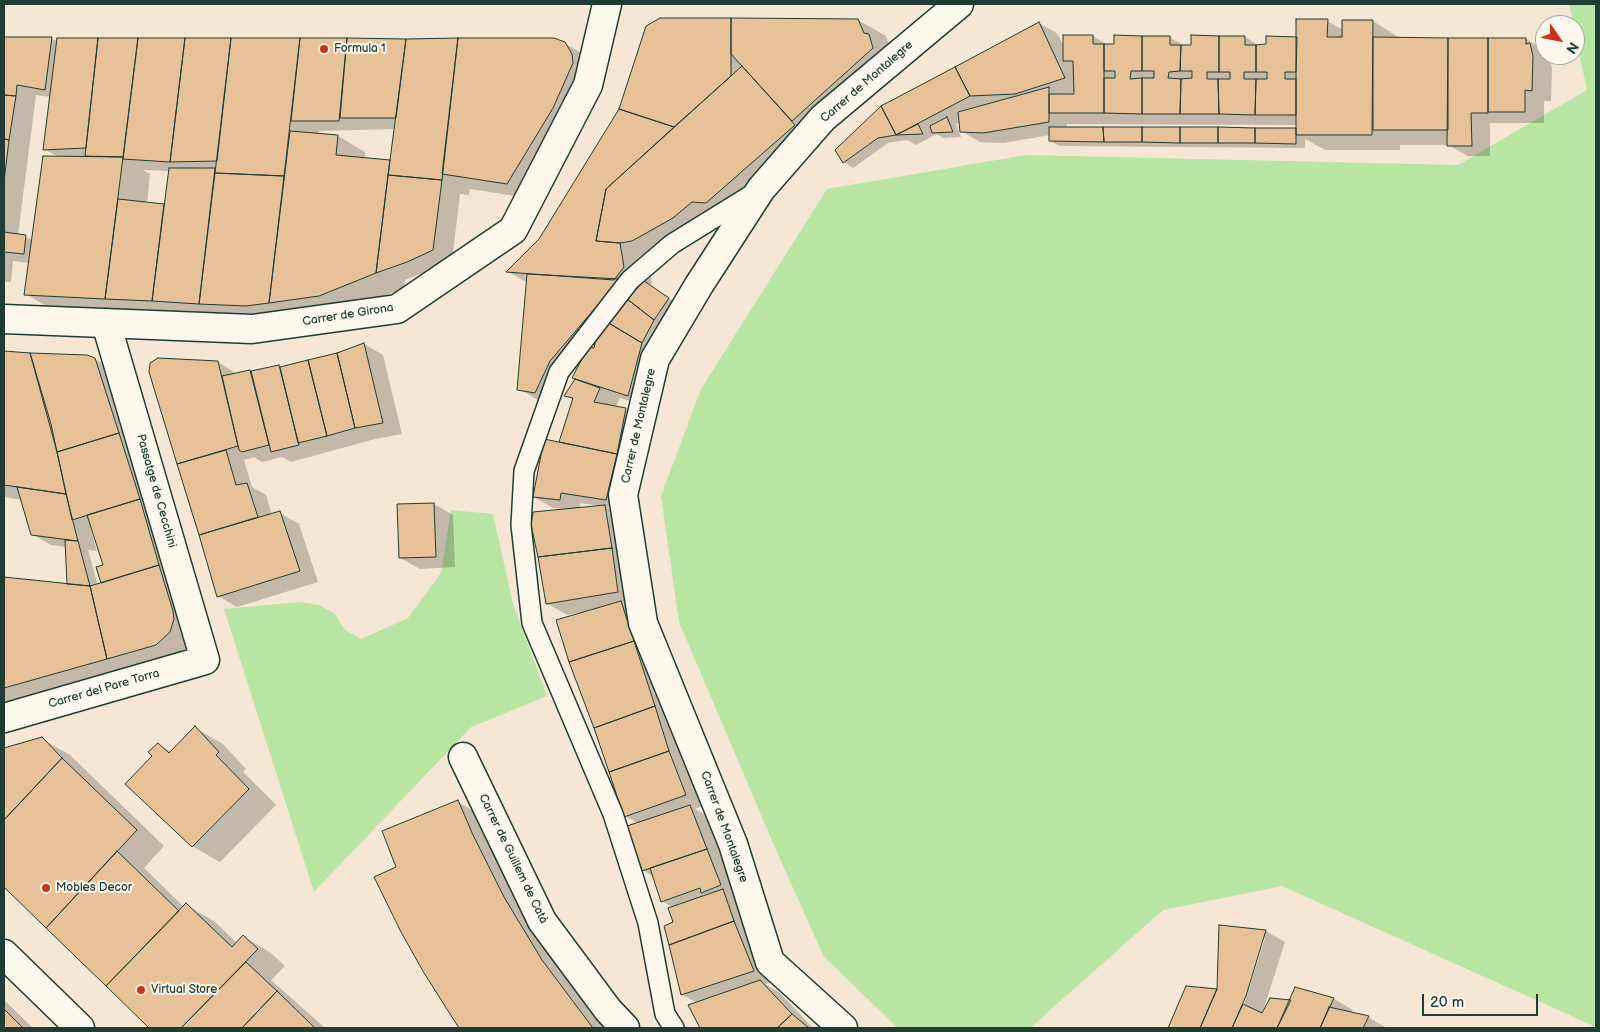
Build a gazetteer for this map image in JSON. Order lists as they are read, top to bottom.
{
  "streets": {
    "street": [
      "Carrer de Montalegre",
      "Carrer de Girona",
      "Passatge de Cecchini",
      "Carrer del Pare Torra",
      "Carrer de Guillem de Catà"
    ]
  },
  "crossings": [
    ["Carrer de Girona", "Passatge de Cecchini"],
    ["Passatge de Cecchini", "Carrer del Pare Torra"]
  ],
  "places": ["Formula 1", "Mobles Decor", "Virtual Store"],
  "scale_bar": "20 m",
  "north": "bottom right"
}
